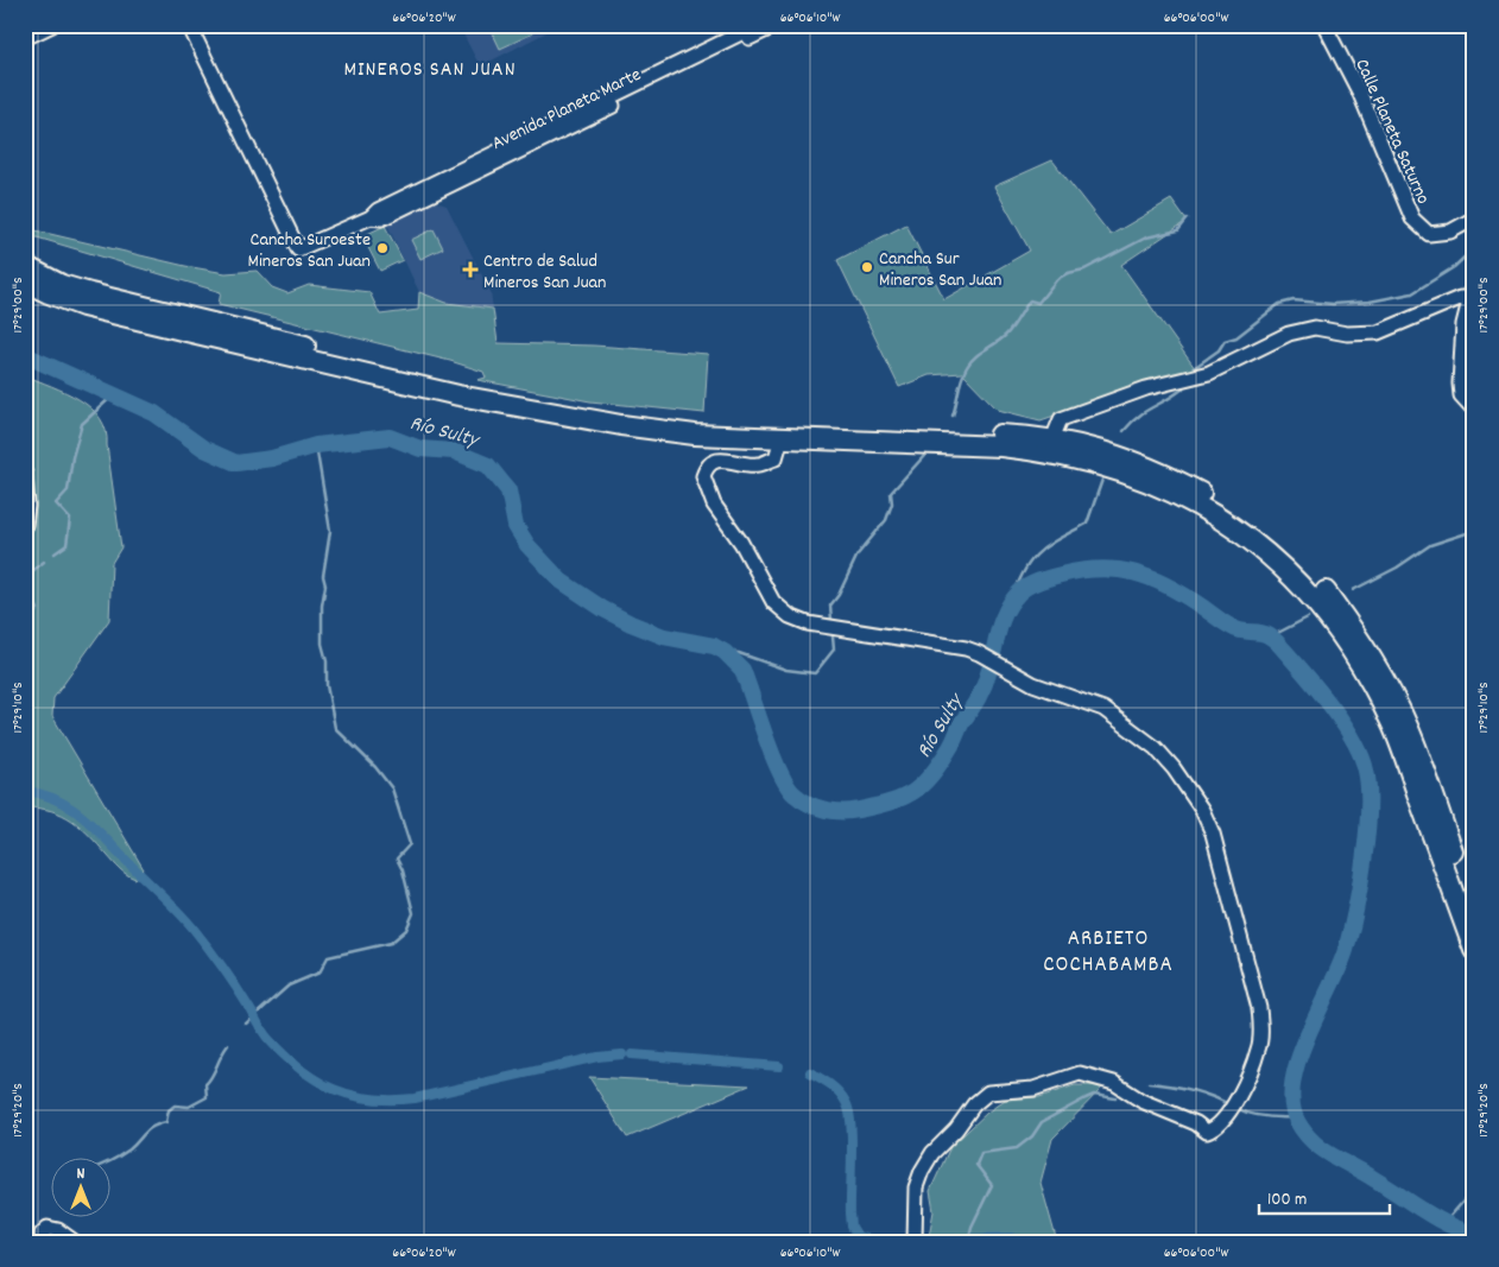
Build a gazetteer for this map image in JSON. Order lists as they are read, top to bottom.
{
  "streets": {
    "street": ["Avenida Planeta Marte", "Calle Planeta Saturno"]
  },
  "districts": ["MINEROS SAN JUAN", "ARBIETO COCHABAMBA"],
  "water": ["Río Sulty"],
  "places": {
    "other": ["Cancha Suroeste Mineros San Juan", "Cancha Sur Mineros San Juan"],
    "health": ["Centro de Salud Mineros San Juan"]
  },
  "scale_bar": "100 m",
  "north": "top",
  "coordinates": [
    "66°06'20\"W",
    "66°06'10\"W",
    "66°06'00\"W",
    "17°29'00\"S",
    "17°29'10\"S",
    "17°29'20\"S"
  ]
}
